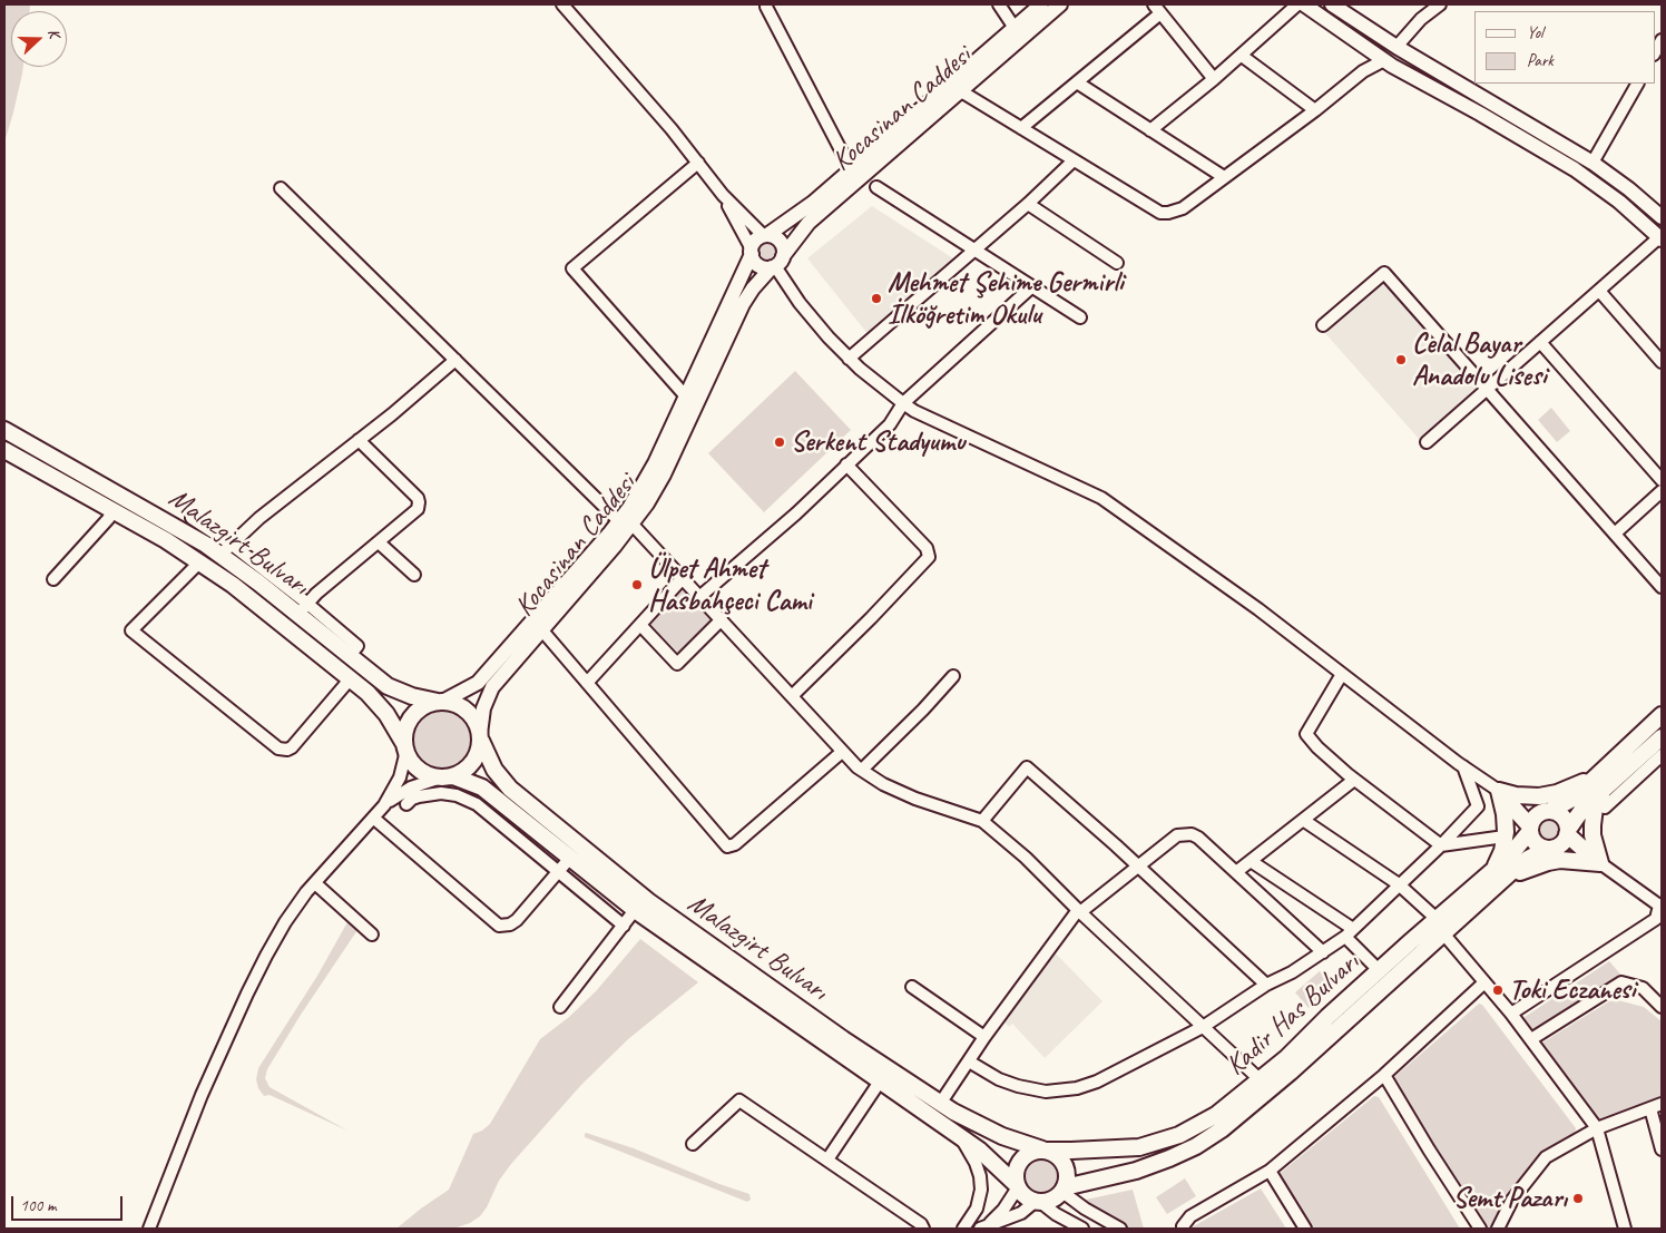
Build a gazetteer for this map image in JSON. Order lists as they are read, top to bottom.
{
  "streets": {
    "highway": ["Malazgirt Bulvarı", "Kadir Has Bulvarı"],
    "main road": ["Kocasinan Caddesi"]
  },
  "crossings": [
    ["Kocasinan Caddesi", "Malazgirt Bulvarı"],
    ["Malazgirt Bulvarı", "Kadir Has Bulvarı"]
  ],
  "places": [
    "Mehmet Şehime Germirli İlköğretim Okulu",
    "Celal Bayar Anadolu Lisesi",
    "Serkent Stadyumu",
    "Ülpet Ahmet Hasbahçeci Cami",
    "Toki Eczanesi",
    "Semt Pazarı"
  ],
  "legend": ["Yol", "Park"],
  "scale_bar": "100 m",
  "north": "right"
}
